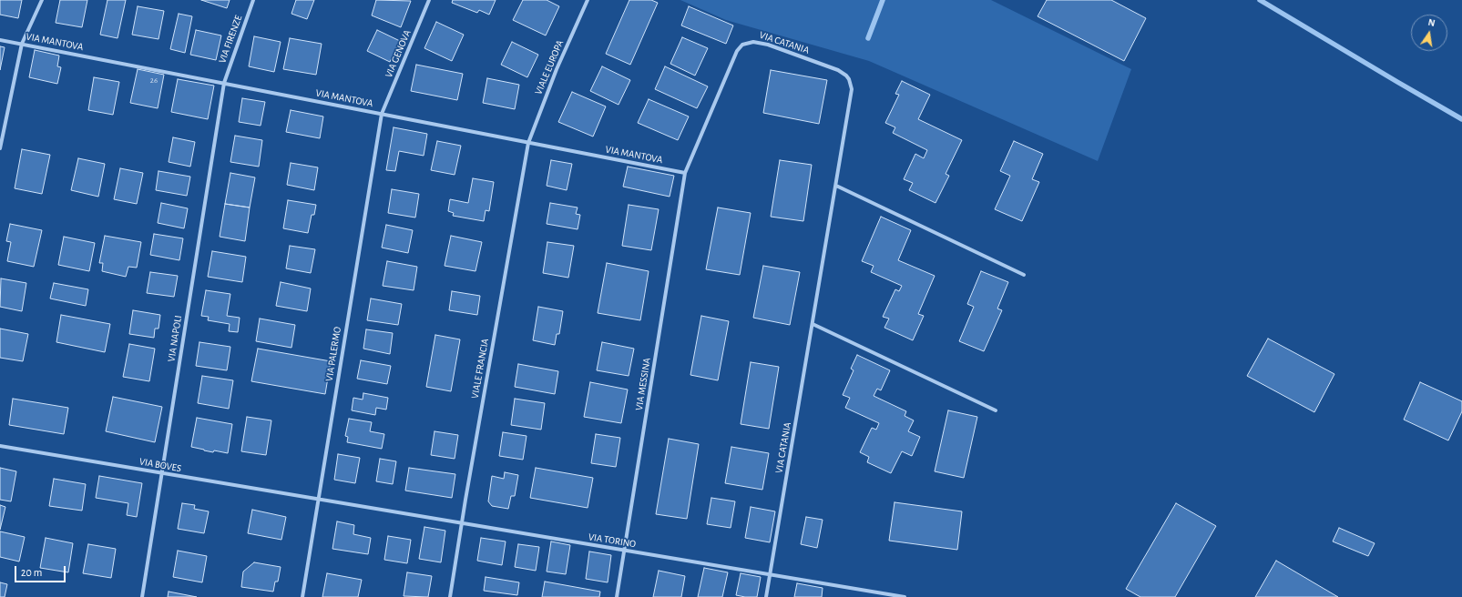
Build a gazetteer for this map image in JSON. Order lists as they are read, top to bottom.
{
  "streets": {
    "street": [
      "VIA FIRENZE",
      "VIA MANTOVA",
      "VIA CATANIA",
      "VIA GENOVA",
      "VIALE EUROPA",
      "VIA NAPOLI",
      "VIA PALERMO",
      "VIALE FRANCIA",
      "VIA MESSINA",
      "VIA BOVES",
      "VIA TORINO"
    ]
  },
  "crossings": [
    ["VIA FIRENZE", "VIA MANTOVA"],
    ["VIA FIRENZE", "VIA NAPOLI"],
    ["VIA MANTOVA", "VIA CATANIA"],
    ["VIA MANTOVA", "VIA GENOVA"],
    ["VIA MANTOVA", "VIALE EUROPA"],
    ["VIA MANTOVA", "VIA NAPOLI"],
    ["VIA MANTOVA", "VIA PALERMO"],
    ["VIA MANTOVA", "VIALE FRANCIA"],
    ["VIA MANTOVA", "VIA MESSINA"],
    ["VIA CATANIA", "VIA MESSINA"],
    ["VIA CATANIA", "VIA TORINO"],
    ["VIA GENOVA", "VIA PALERMO"],
    ["VIALE EUROPA", "VIALE FRANCIA"],
    ["VIA NAPOLI", "VIA BOVES"],
    ["VIA PALERMO", "VIA BOVES"],
    ["VIA PALERMO", "VIA TORINO"],
    ["VIALE FRANCIA", "VIA TORINO"],
    ["VIA MESSINA", "VIA TORINO"],
    ["VIA BOVES", "VIA TORINO"]
  ],
  "house_numbers": ["26"],
  "scale_bar": "20 m",
  "north": "top"
}
